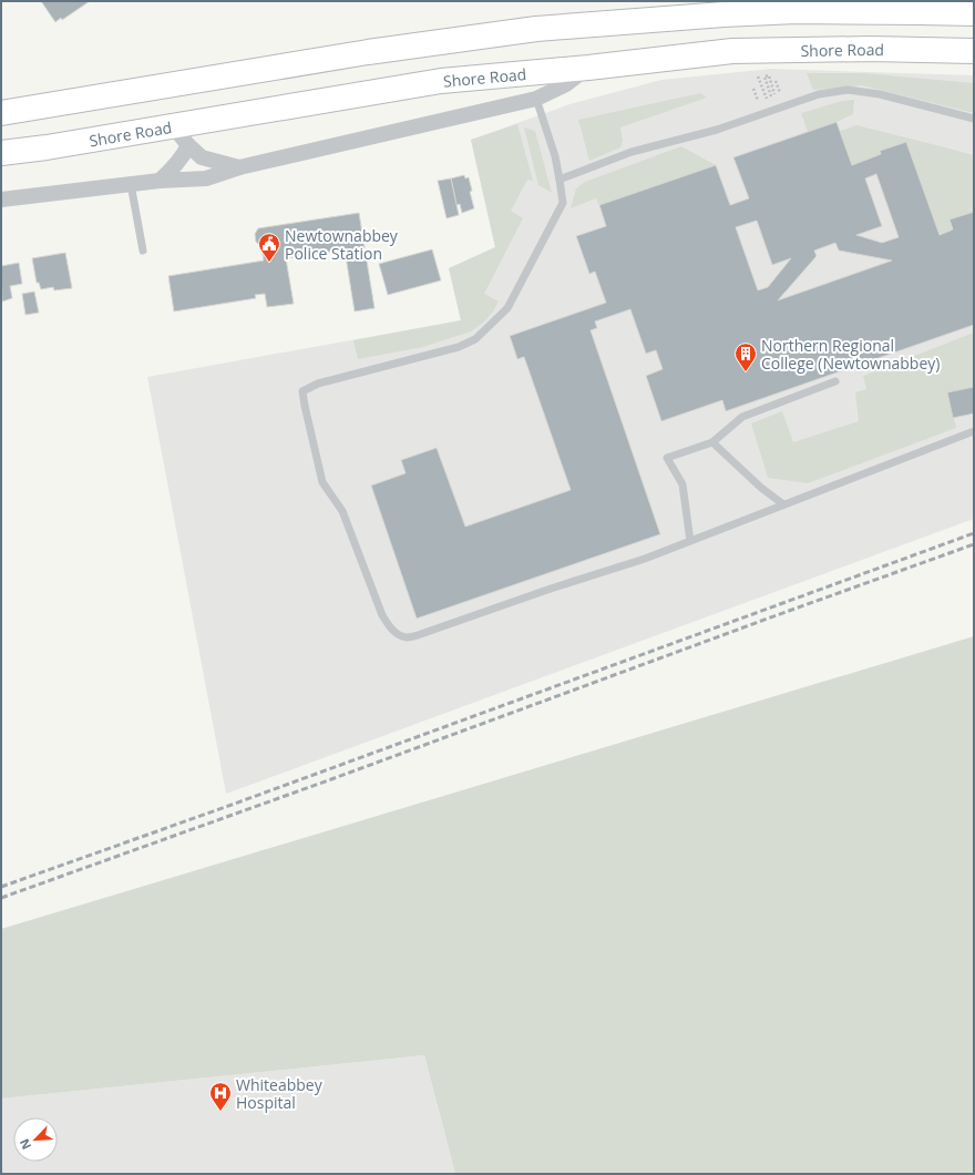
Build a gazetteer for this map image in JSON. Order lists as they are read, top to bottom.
{
  "streets": {
    "highway": ["Shore Road"]
  },
  "places": {
    "public building": ["Newtownabbey Police Station"],
    "building": ["Northern Regional College (Newtownabbey)"],
    "hospital": ["Whiteabbey Hospital"]
  },
  "north": "bottom left"
}
